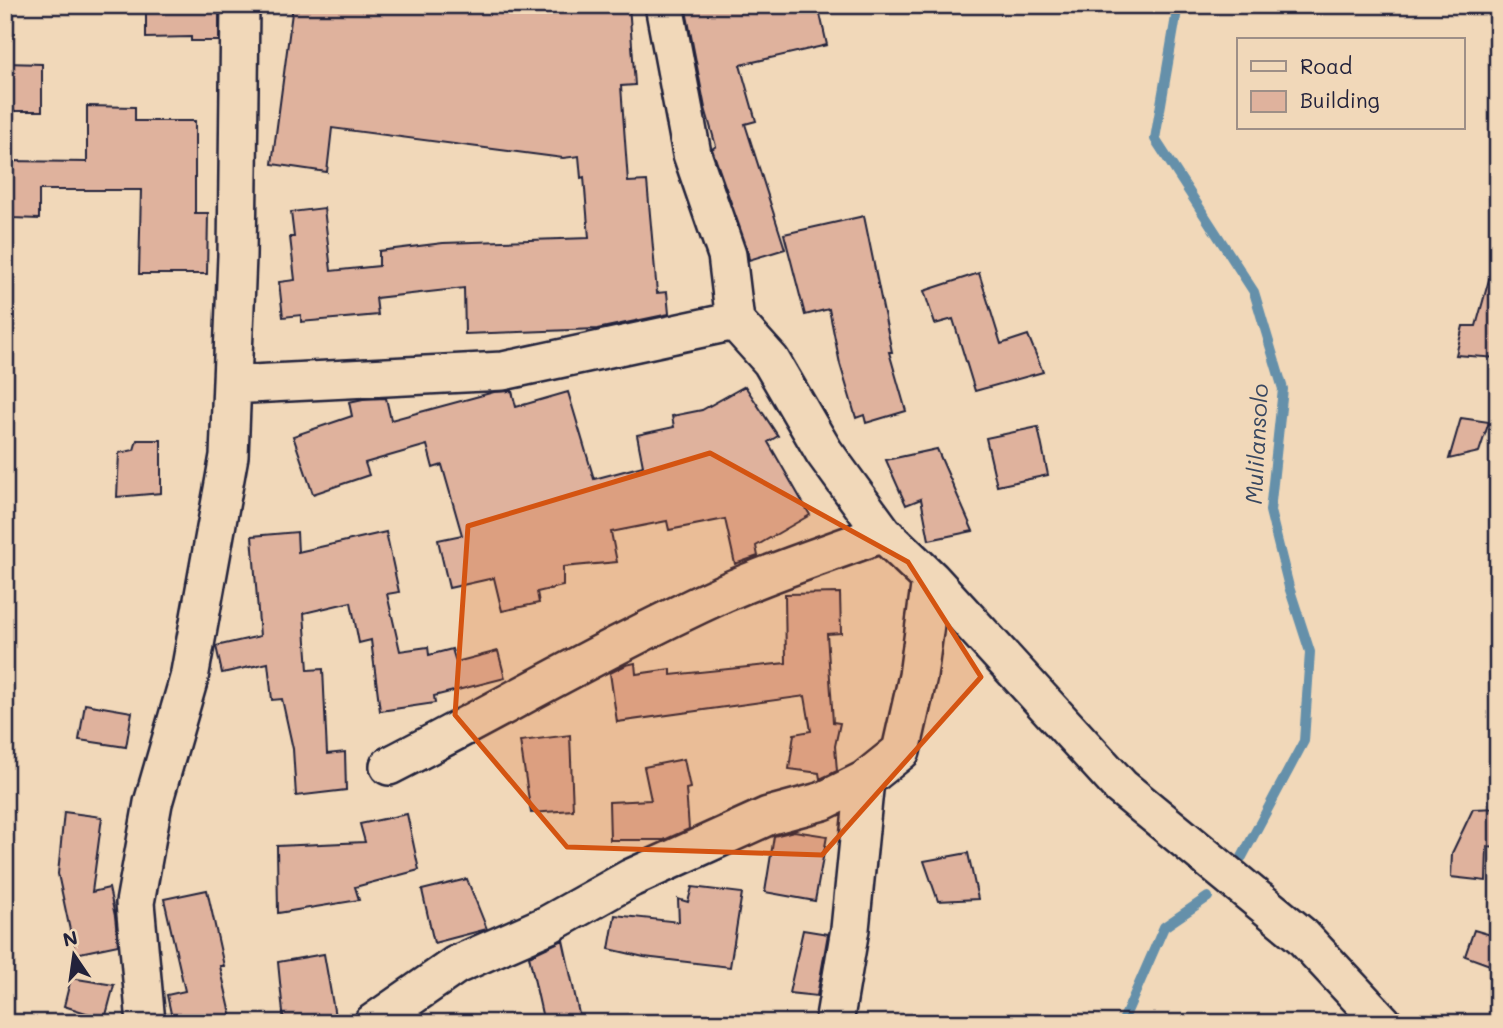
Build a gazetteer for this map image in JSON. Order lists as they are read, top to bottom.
{
  "water": ["Mulilansolo"],
  "legend": ["Road", "Building"],
  "north": "top"
}
